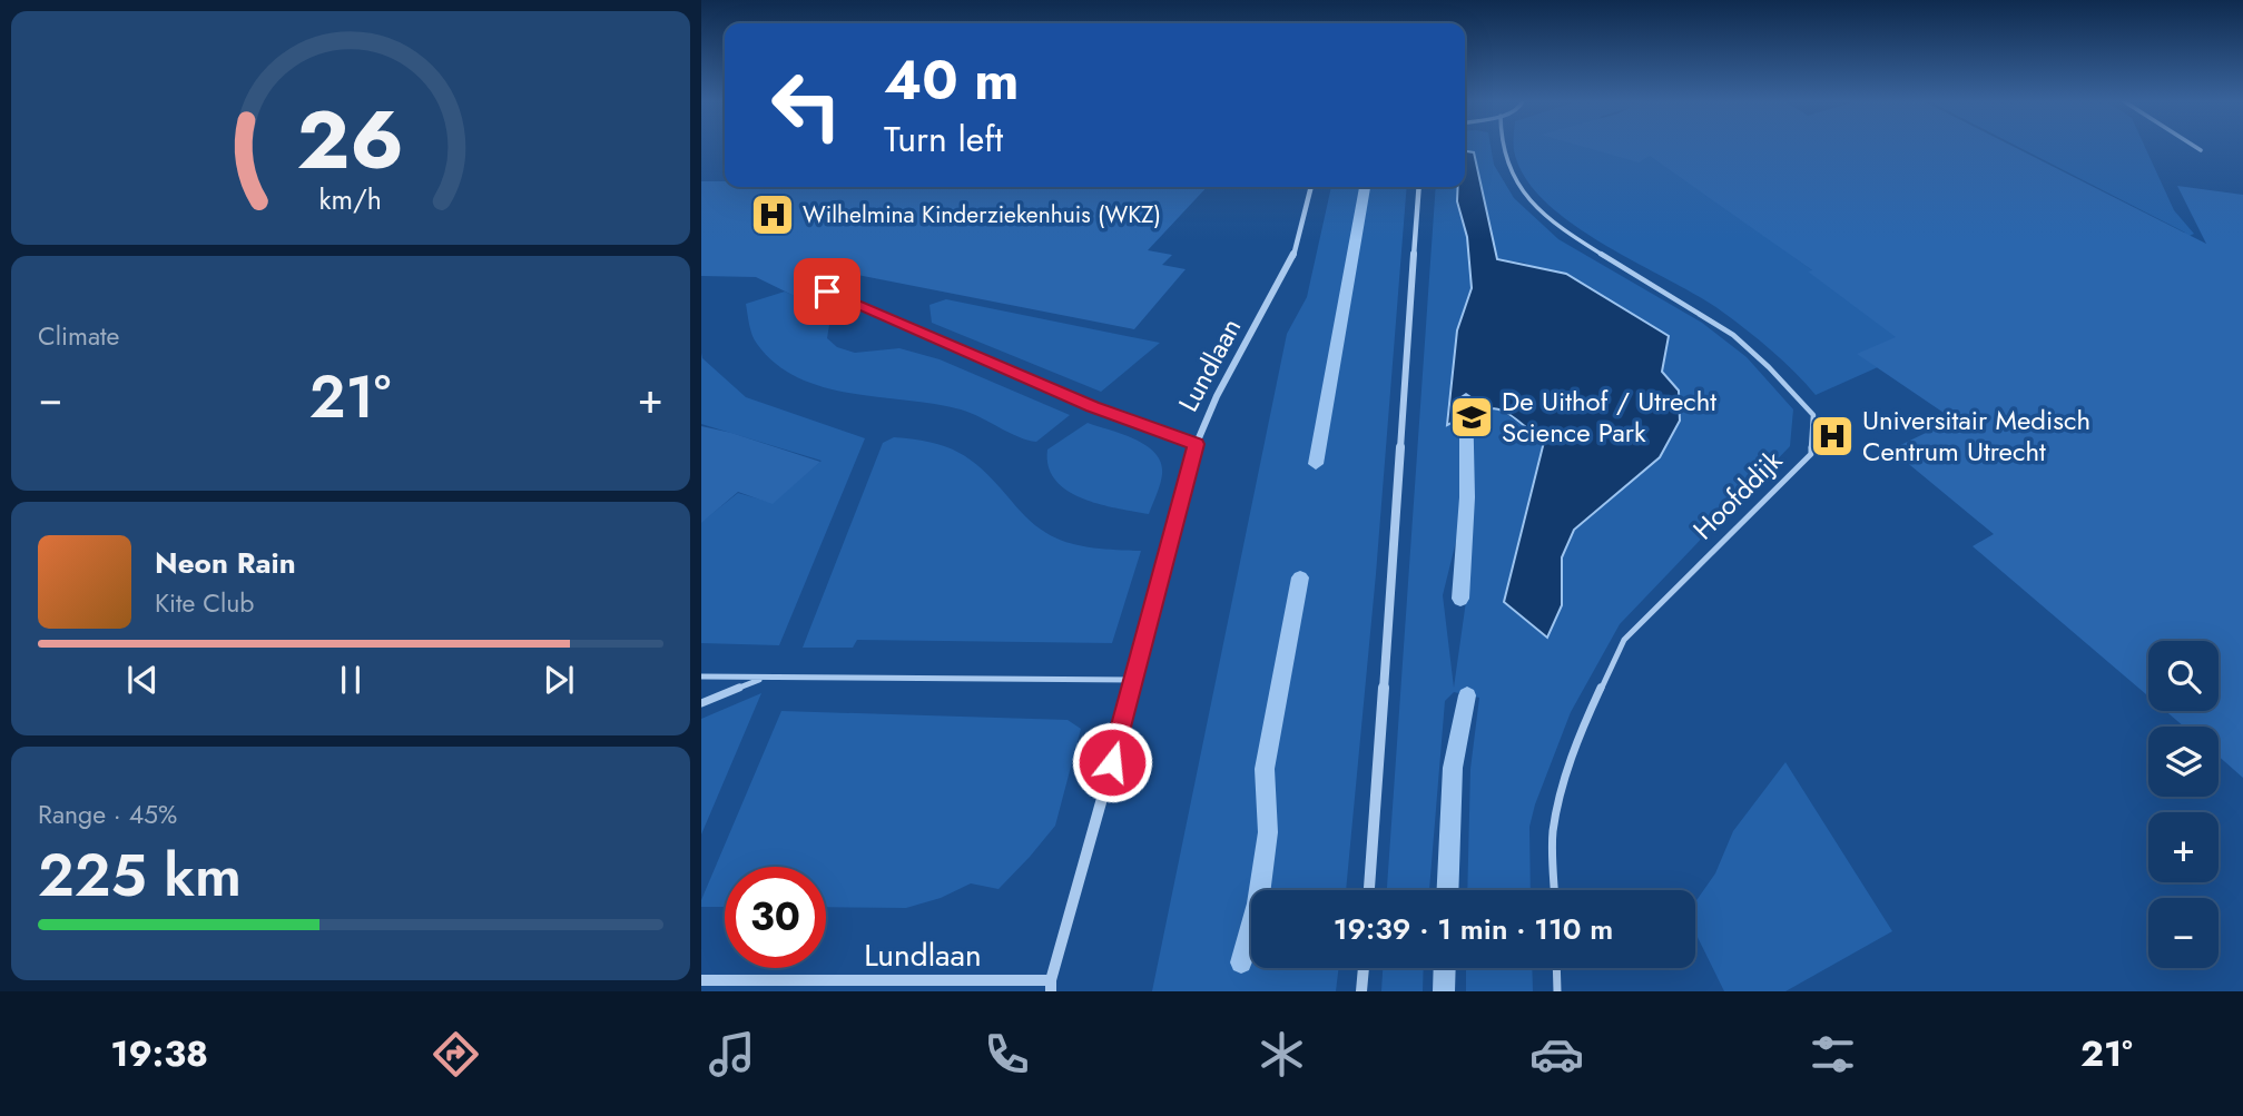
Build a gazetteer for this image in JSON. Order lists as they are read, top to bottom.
{
  "streets": {
    "street": ["Lundlaan"],
    "lane": ["Hoofddijk"]
  },
  "places": {
    "hospital": ["Wilhelmina Kinderziekenhuis (WKZ)", "Universitair Medisch Centrum Utrecht"],
    "school or university": ["De Uithof / Utrecht Science Park"]
  },
  "page": {
    "turn": ["40 m", "Turn left"],
    "tile": [
      "Climate",
      ["Range · 45%", "225 km"]
    ],
    "heat": ["−", "21°", "+"],
    "song": ["Neon Rain", "Kite Club"],
    "map_buttons": ["+", "−"],
    "limit": "30",
    "trip": "19:39 · 1 min · 110 m",
    "tabs": ["19:38", "21°"],
    "gauge": ["26", "km/h"]
  }
}
